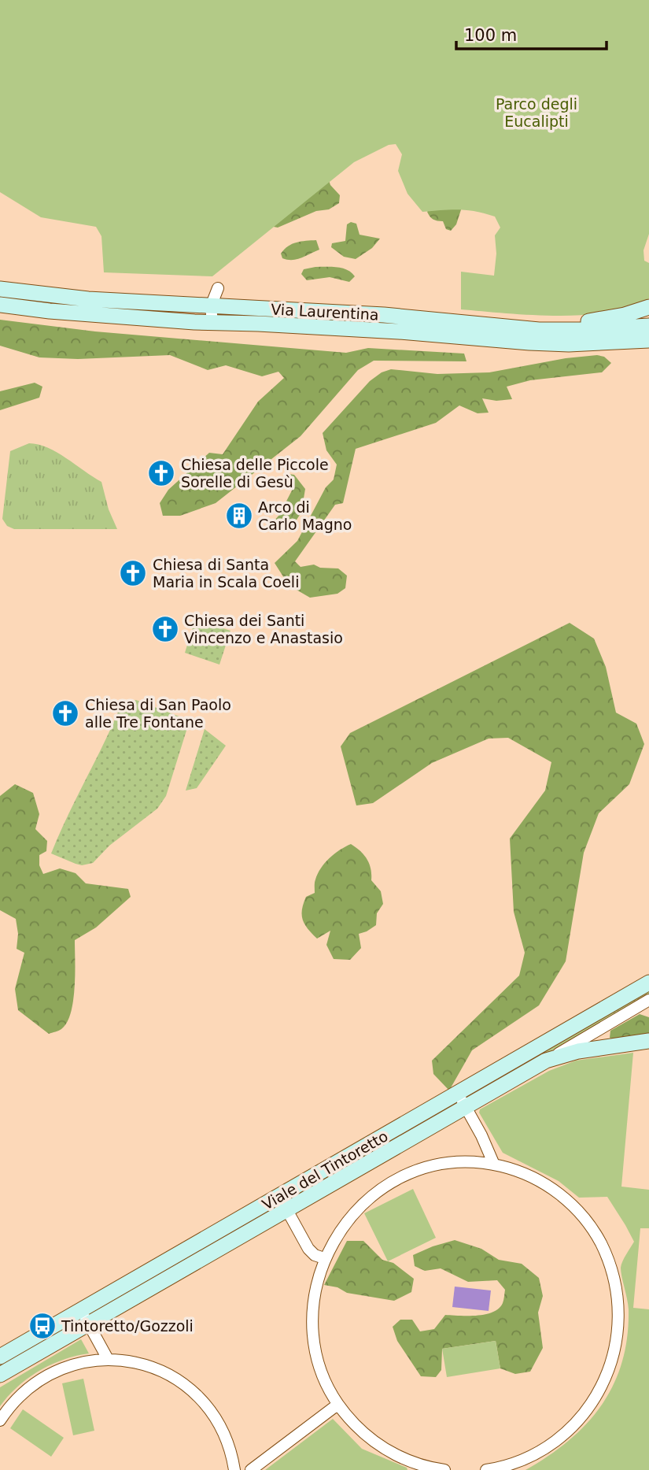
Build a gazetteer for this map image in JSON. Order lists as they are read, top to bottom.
{
  "streets": {
    "main road": ["Via Laurentina", "Viale del Tintoretto"]
  },
  "parks": ["Parco degli Eucalipti"],
  "places": {
    "church": [
      "Chiesa delle Piccole Sorelle di Gesù",
      "Chiesa di Santa Maria in Scala Coeli",
      "Chiesa dei Santi Vincenzo e Anastasio",
      "Chiesa di San Paolo alle Tre Fontane"
    ],
    "building": ["Arco di Carlo Magno"],
    "bus stop": ["Tintoretto/Gozzoli"]
  },
  "scale_bar": "100 m"
}
